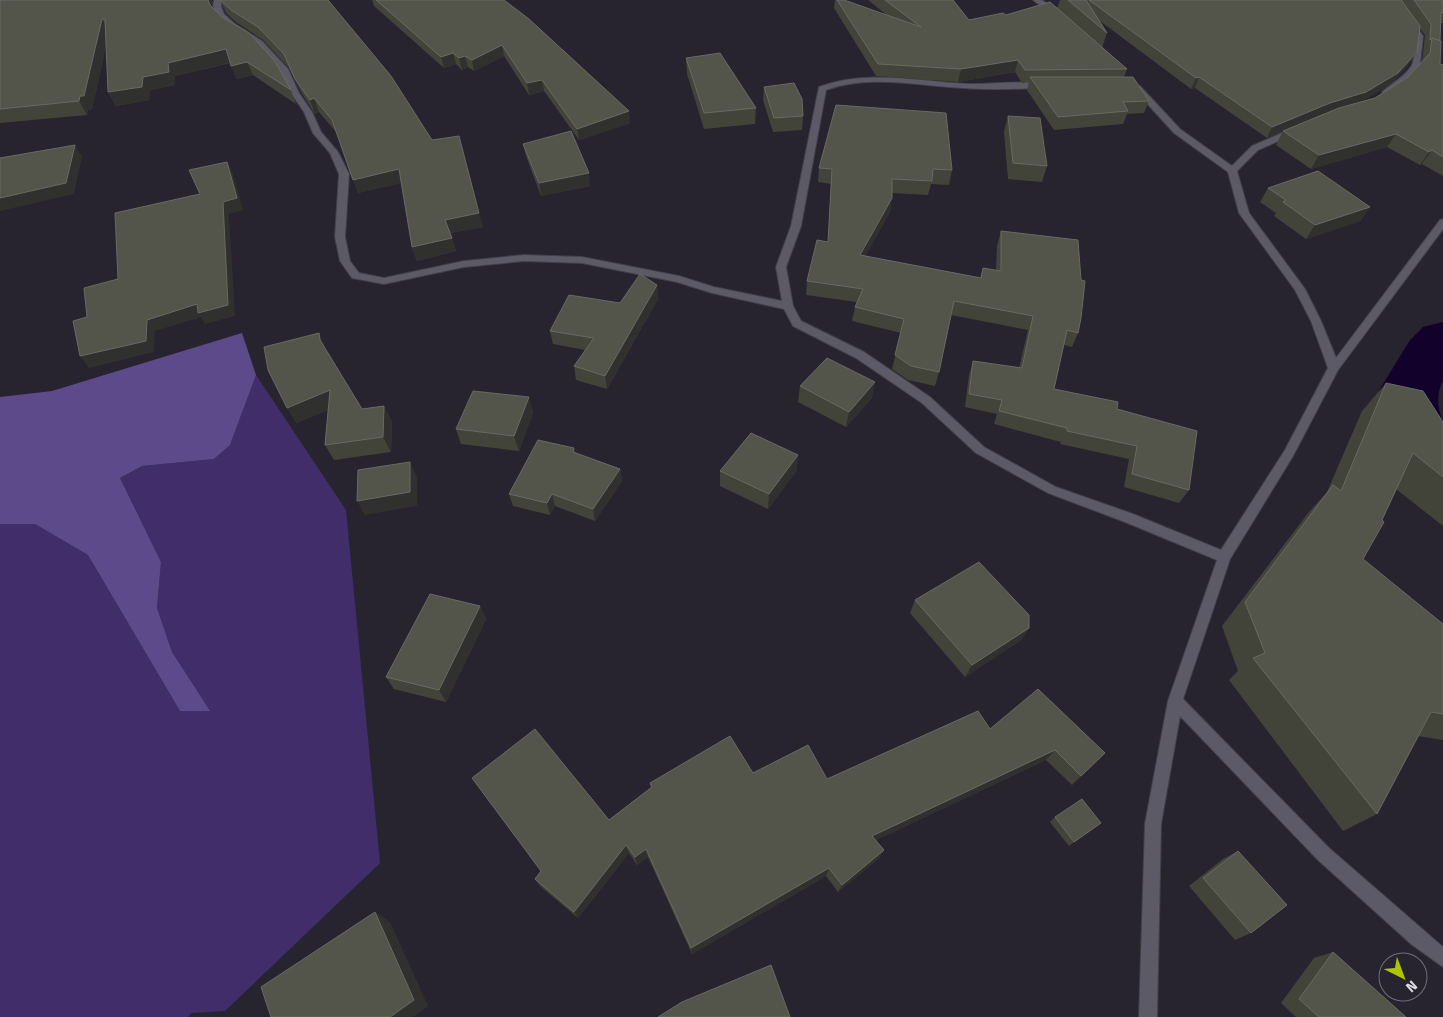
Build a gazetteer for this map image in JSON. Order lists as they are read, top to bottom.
{
  "north": "bottom right"
}
